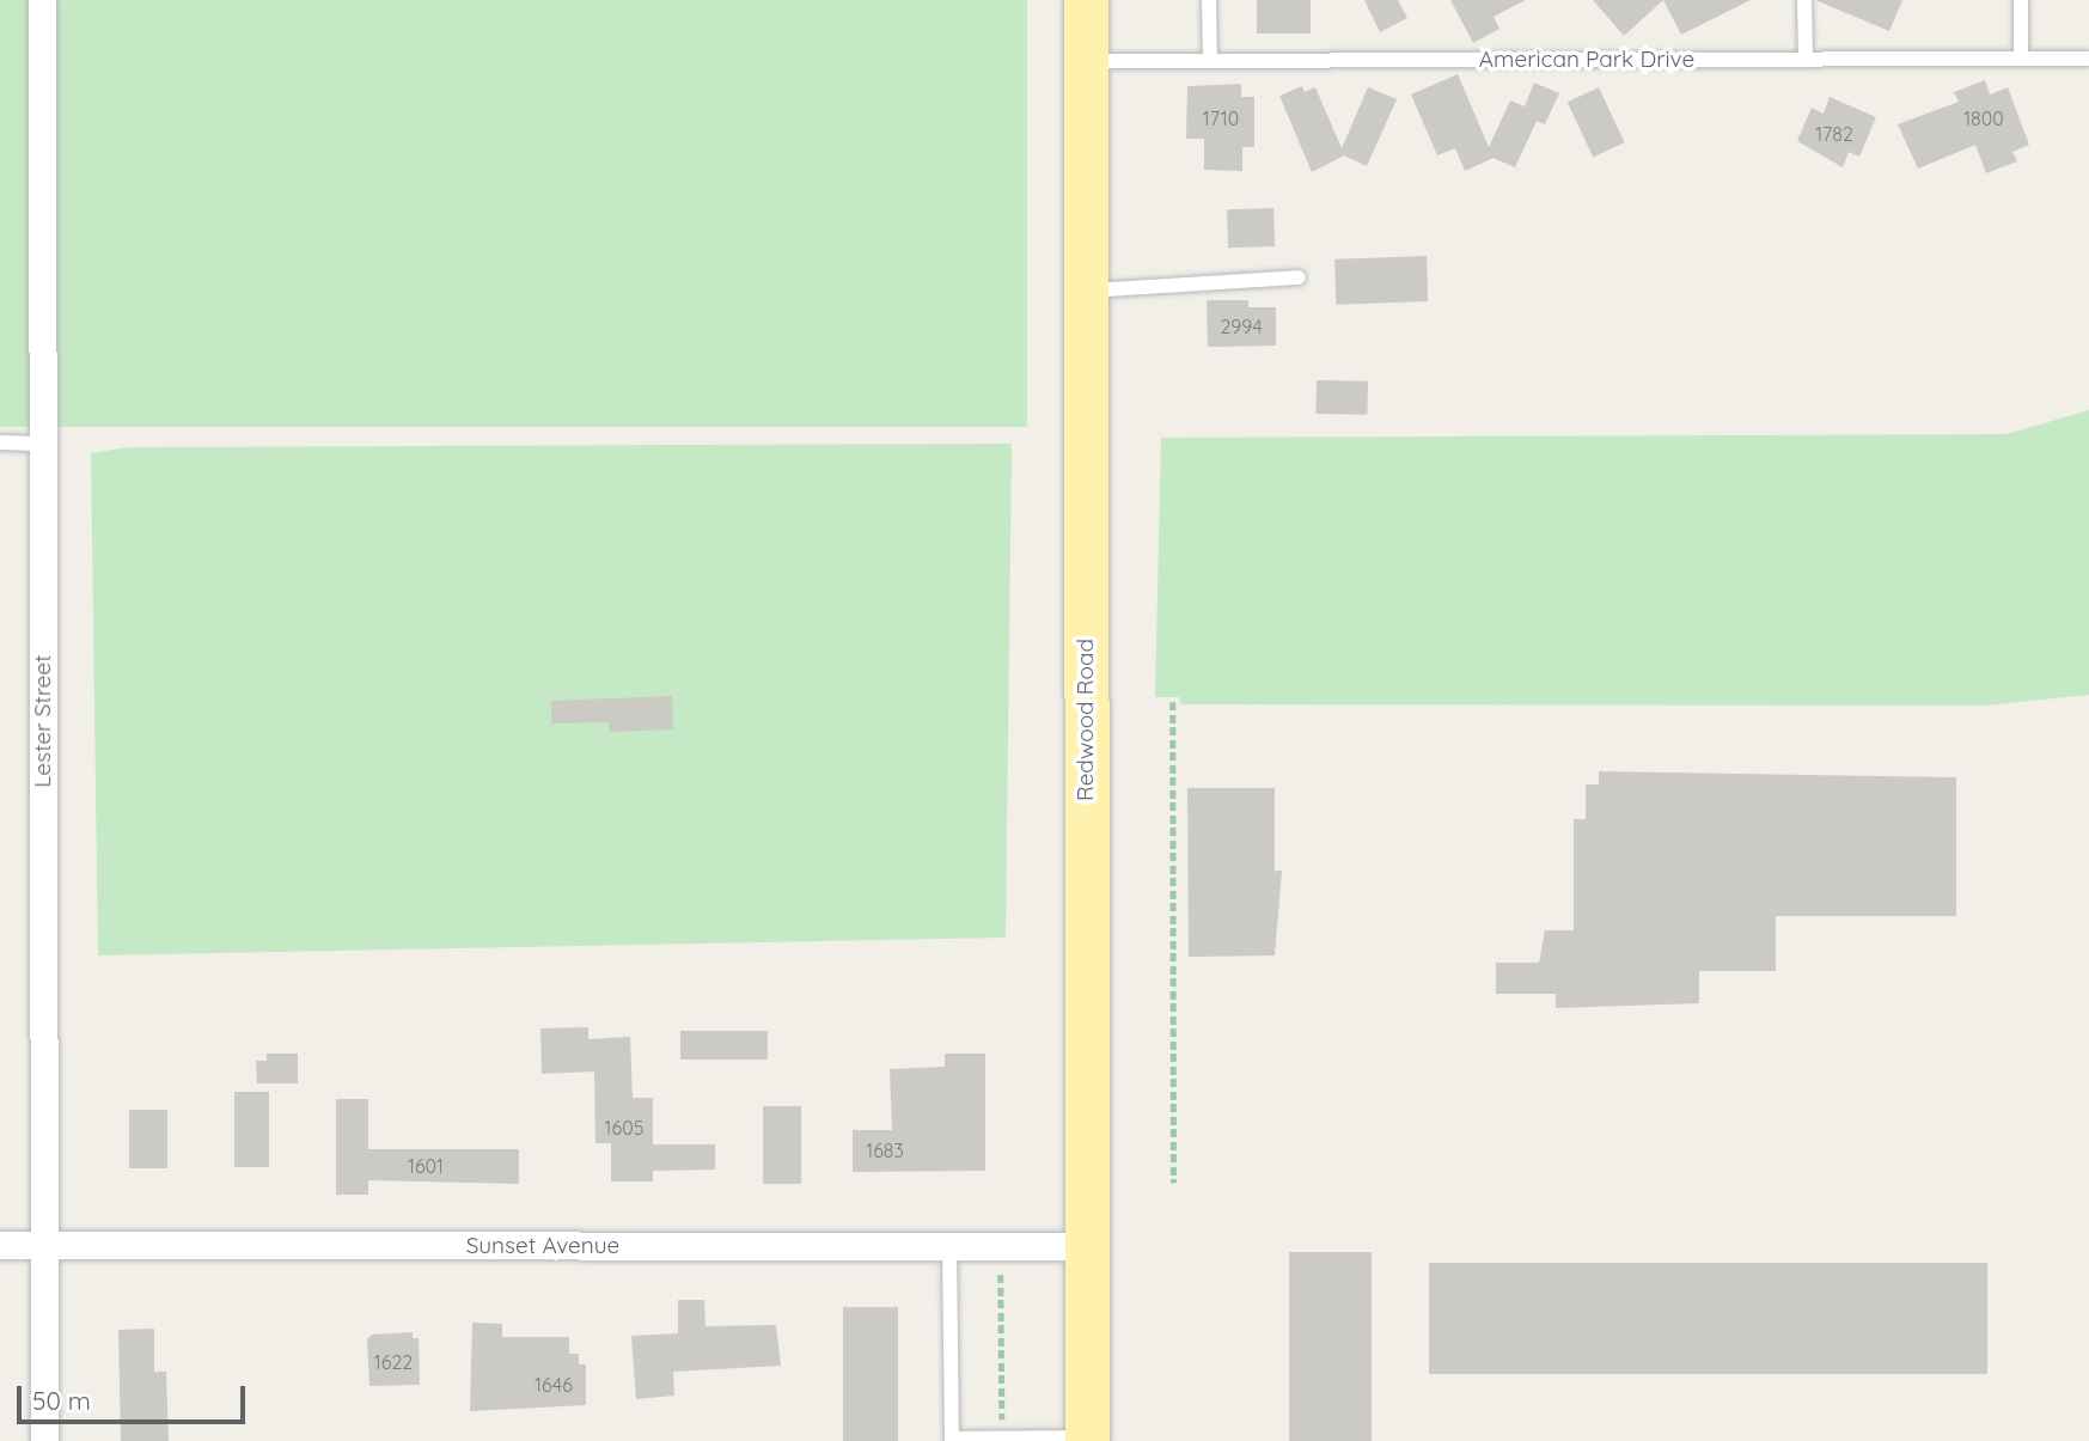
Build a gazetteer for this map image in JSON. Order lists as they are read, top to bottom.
{
  "streets": {
    "main road": ["Redwood Road"],
    "street": ["Lester Street", "Sunset Avenue"],
    "lane": ["American Park Drive"]
  },
  "crossings": [
    ["American Park Drive", "Redwood Road"],
    ["Redwood Road", "Sunset Avenue"],
    ["Lester Street", "Sunset Avenue"]
  ],
  "house_numbers": [
    "1710",
    "1800",
    "1782",
    "2994",
    "1605",
    "1683",
    "1601",
    "1622",
    "1646"
  ],
  "scale_bar": "50 m"
}
